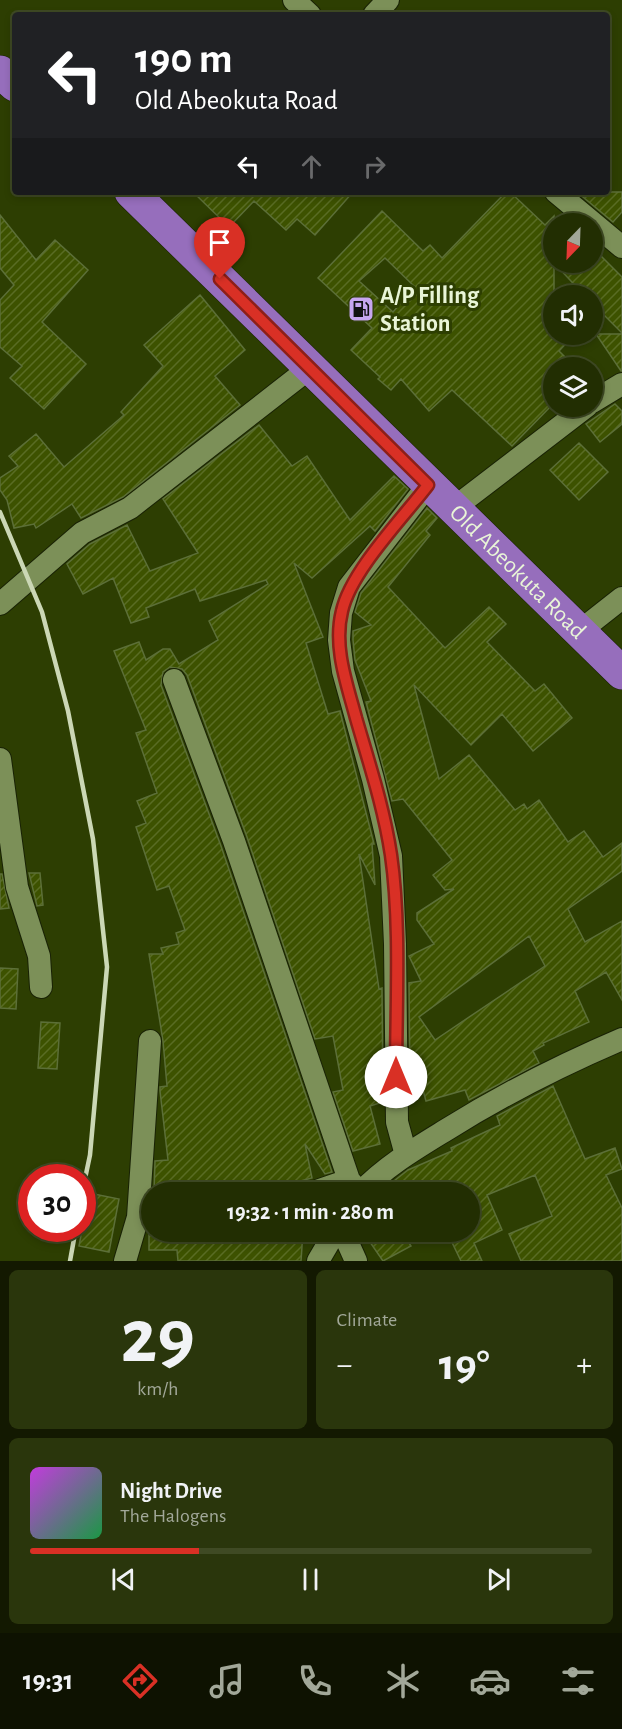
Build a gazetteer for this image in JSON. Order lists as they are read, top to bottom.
{
  "streets": {
    "highway": ["Old Abeokuta Road"]
  },
  "places": {
    "fuel station": ["A/P Filling Station"]
  },
  "north": "bottom left",
  "page": {
    "turn": ["190 m", "Old Abeokuta Road"],
    "limit": "30",
    "trip": "19:32 · 1 min · 280 m",
    "tile": [
      ["29", "km/h"],
      "Climate"
    ],
    "heat": ["−", "19°", "+"],
    "song": ["Night Drive", "The Halogens"],
    "tabs": "19:31"
  }
}
